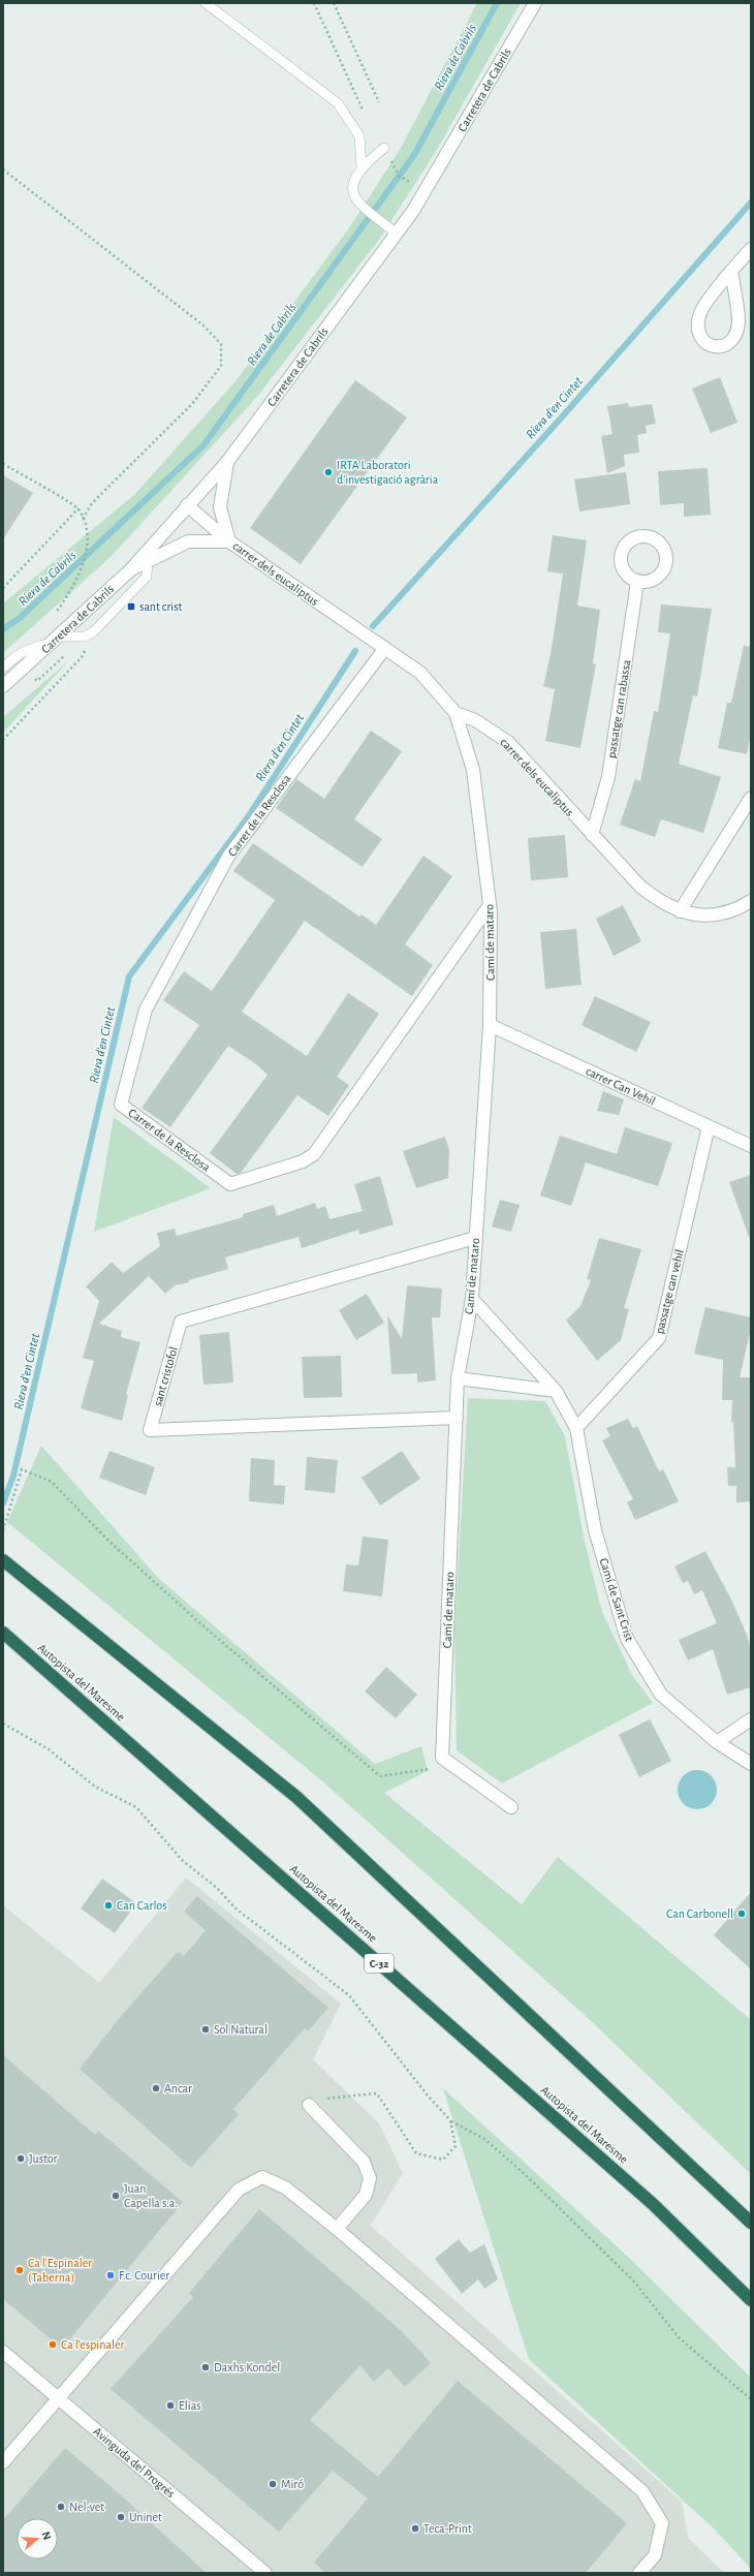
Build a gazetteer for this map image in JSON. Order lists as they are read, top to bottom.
{
  "streets": {
    "highway": ["Autopista del Maresme", "C-32"],
    "street": [
      "Carretera de Cabrils",
      "carrer dels eucaliptus",
      "passatge can rabassa",
      "Carrer de la Resclosa",
      "Camí de mataro",
      "carrer Can Vehil",
      "passatge can vehil",
      "sant cristofol",
      "Camí de Sant Crist",
      "Avinguda del Progrés"
    ]
  },
  "crossings": [
    ["Carretera de Cabrils", "carrer dels eucaliptus"],
    ["carrer dels eucaliptus", "passatge can rabassa"],
    ["carrer dels eucaliptus", "Carrer de la Resclosa"],
    ["carrer dels eucaliptus", "Camí de mataro"],
    ["Carrer de la Resclosa", "Camí de mataro"],
    ["Camí de mataro", "carrer Can Vehil"],
    ["Camí de mataro", "sant cristofol"],
    ["Camí de mataro", "Camí de Sant Crist"],
    ["carrer Can Vehil", "passatge can vehil"],
    ["passatge can vehil", "Camí de Sant Crist"]
  ],
  "water": ["Riera de Cabrils", "Riera d'en Cintet"],
  "places": {
    "other": [
      "IRTA Laboratori d'investigació agrària",
      "Can Carlos",
      "Can Carbonell",
      "Sol Natural",
      "Ancar",
      "Justor",
      "Juan Capella s.a.",
      "Ca l'Espinaler (Taberna)",
      "F.c. Courier",
      "Ca l'espinaler",
      "Daxhs Kondel",
      "Elias",
      "Miró",
      "Nel-vet",
      "Uninet",
      "Teca-Print"
    ],
    "transit": ["sant crist"]
  },
  "north": "right"
}
